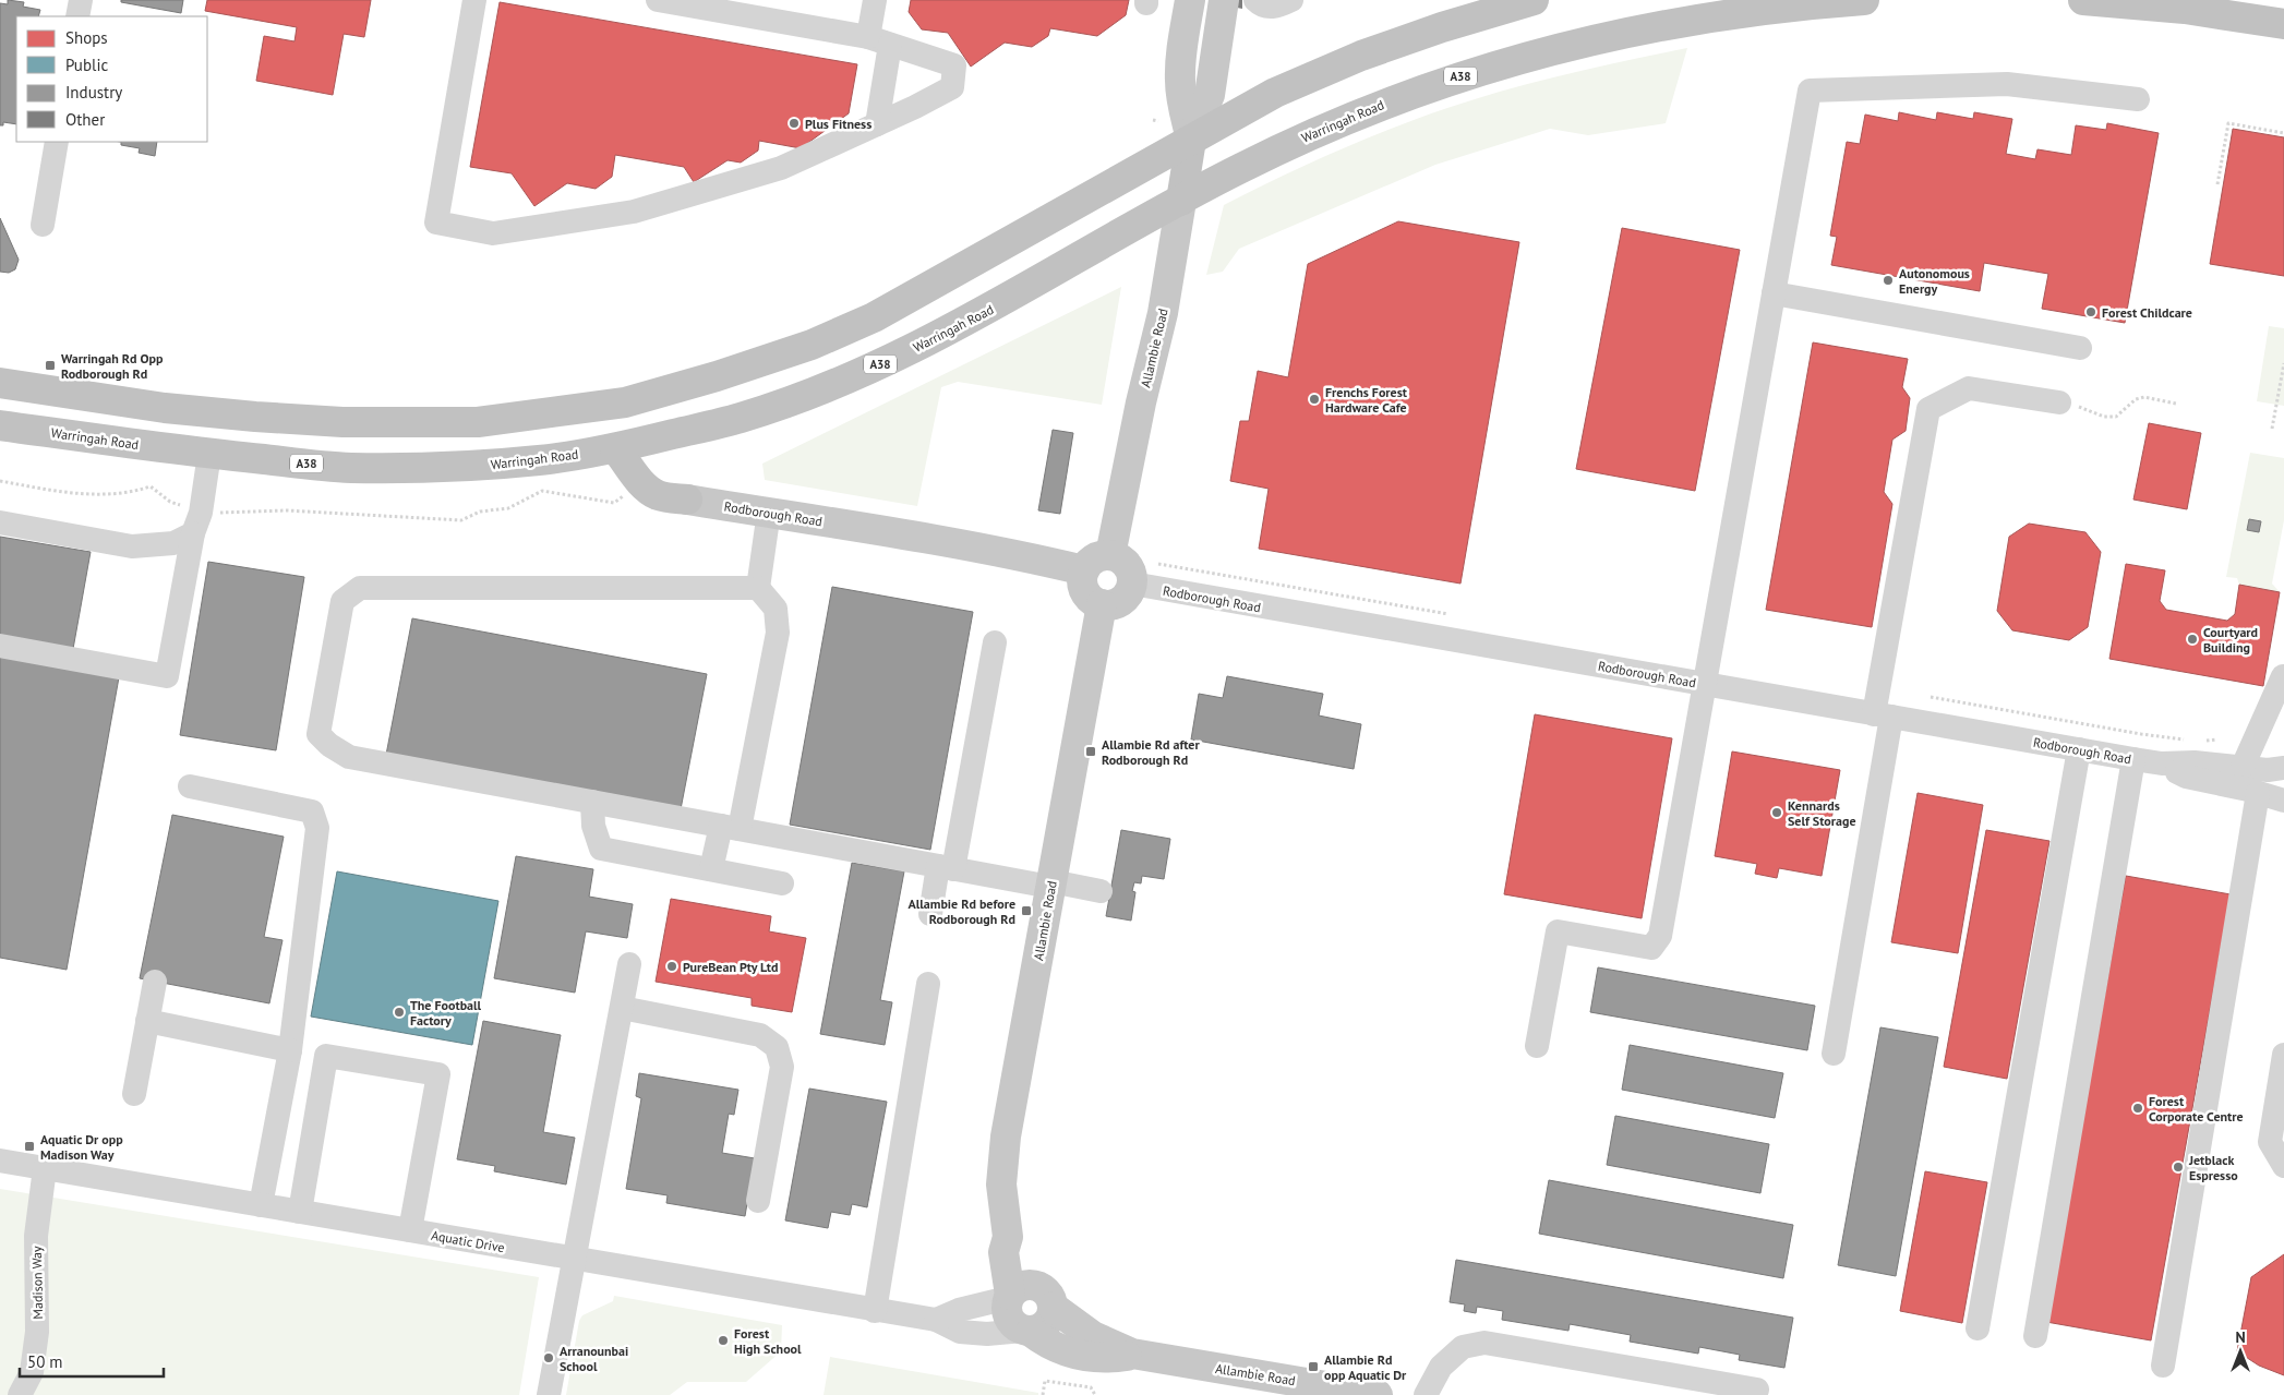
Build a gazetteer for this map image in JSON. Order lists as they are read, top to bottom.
{
  "streets": {
    "highway": ["A38", "Warringah Road", "Allambie Road"],
    "main road": ["Rodborough Road"],
    "street": ["Aquatic Drive", "Madison Way"]
  },
  "crossings": [
    ["Warringah Road", "Allambie Road"],
    ["Allambie Road", "Rodborough Road"],
    ["Allambie Road", "Aquatic Drive"],
    ["Aquatic Drive", "Madison Way"]
  ],
  "places": {
    "other": [
      "Plus Fitness",
      "Autonomous Energy",
      "Forest Childcare",
      "Frenchs Forest Hardware Cafe",
      "Courtyard Building",
      "Kennards Self Storage",
      "PureBean Pty Ltd",
      "The Football Factory",
      "Forest Corporate Centre",
      "Jetblack Espresso",
      "Forest High School",
      "Arranounbai School"
    ],
    "transit": [
      "Warringah Rd Opp Rodborough Rd",
      "Allambie Rd after Rodborough Rd",
      "Allambie Rd before Rodborough Rd",
      "Aquatic Dr opp Madison Way",
      "Allambie Rd opp Aquatic Dr"
    ]
  },
  "legend": [
    "Shops",
    "Public",
    "Industry",
    "Other"
  ],
  "scale_bar": "50 m",
  "north": "top"
}
